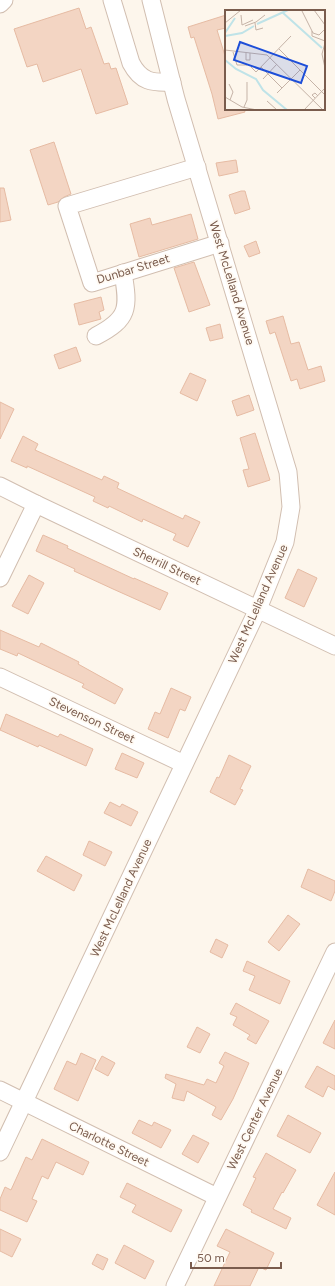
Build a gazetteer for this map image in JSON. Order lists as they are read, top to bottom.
{
  "streets": {
    "street": [
      "Dunbar Street",
      "West McLelland Avenue",
      "Sherrill Street",
      "Stevenson Street",
      "West Center Avenue",
      "Charlotte Street"
    ]
  },
  "crossings": [
    ["Dunbar Street", "West McLelland Avenue"],
    ["West McLelland Avenue", "Sherrill Street"],
    ["West McLelland Avenue", "Stevenson Street"],
    ["West McLelland Avenue", "Charlotte Street"],
    ["West Center Avenue", "Charlotte Street"]
  ],
  "scale_bar": "50 m"
}
